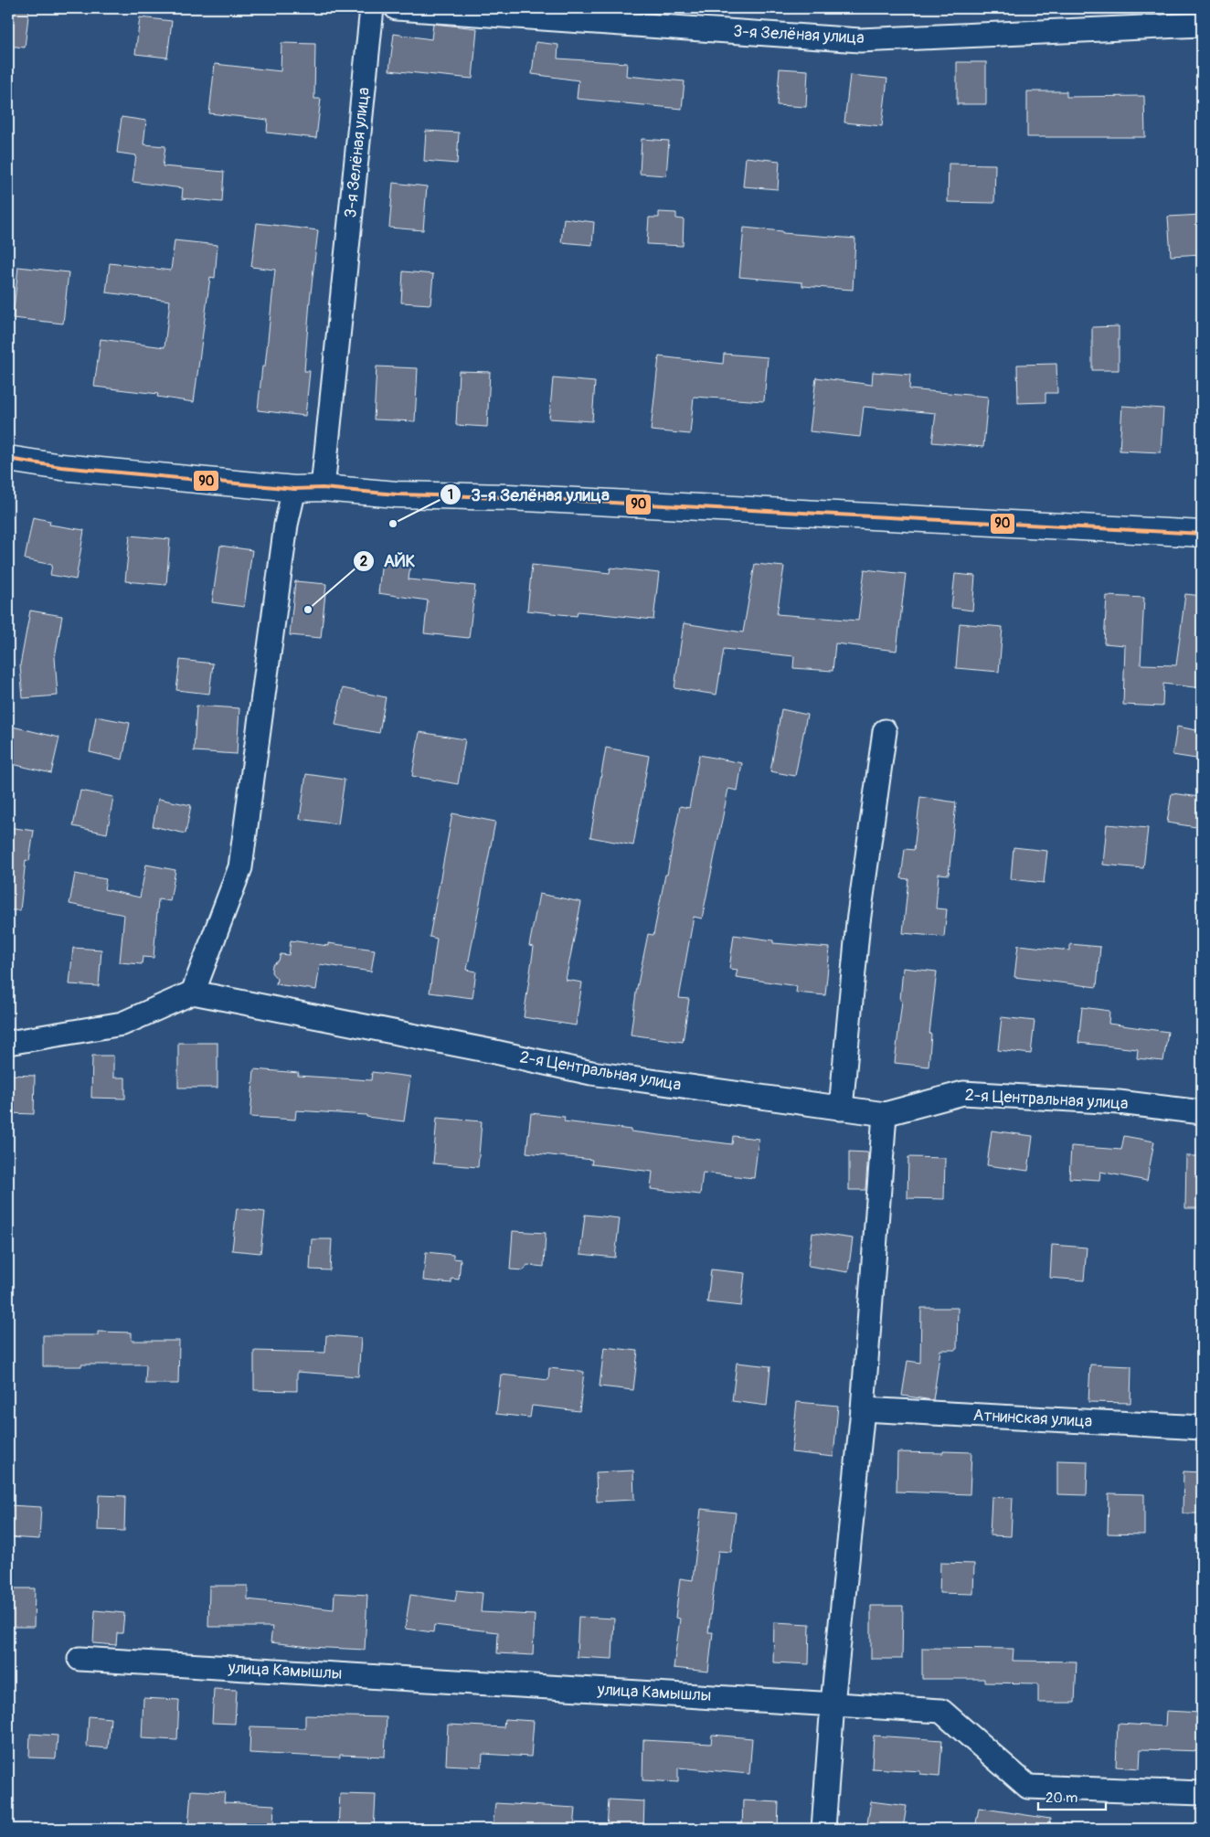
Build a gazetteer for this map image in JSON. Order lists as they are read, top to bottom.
{
  "streets": {
    "street": [
      "3-я Зелёная улица",
      "2-я Центральная улица",
      "Атнинская улица",
      "улица Камышлы"
    ]
  },
  "places": ["3-я Зелёная улица", "АЙК"],
  "lines": ["transit line 90"],
  "scale_bar": "20 m"
}
